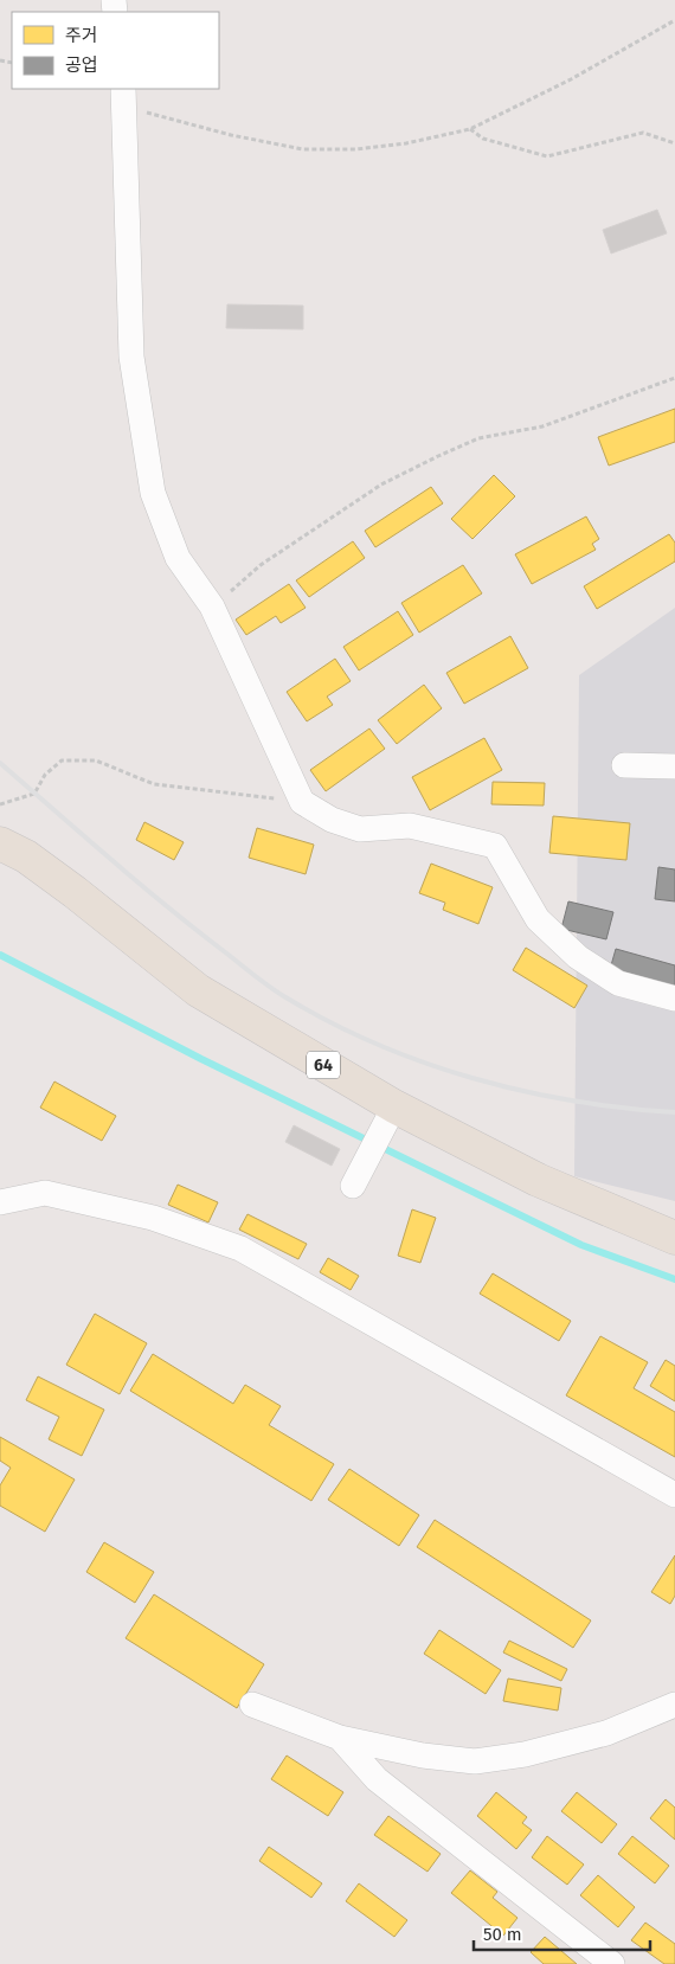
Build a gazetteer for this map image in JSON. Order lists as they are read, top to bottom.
{
  "streets": {
    "main road": ["64"]
  },
  "legend": ["주거", "공업"],
  "scale_bar": "50 m"
}
